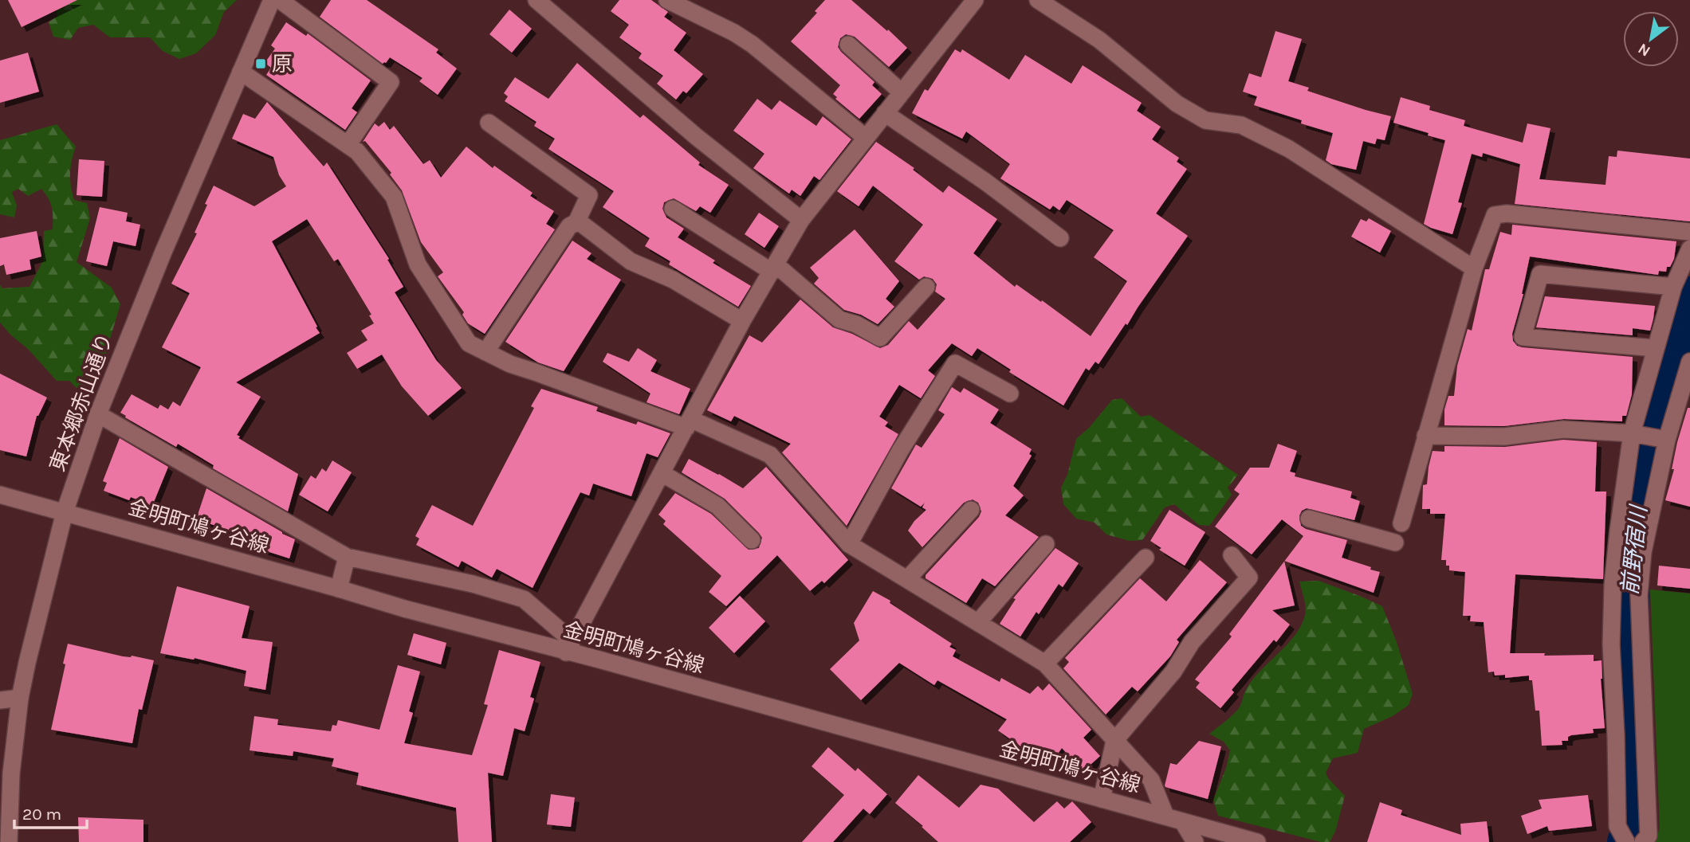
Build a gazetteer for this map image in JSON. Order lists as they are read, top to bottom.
{
  "streets": {
    "street": ["東本郷赤山通り", "金明町鳩ヶ谷線"]
  },
  "crossings": [
    ["東本郷赤山通り", "金明町鳩ヶ谷線"]
  ],
  "water": ["前野宿川"],
  "places": {
    "transit": ["原"]
  },
  "scale_bar": "20 m",
  "north": "bottom left"
}
